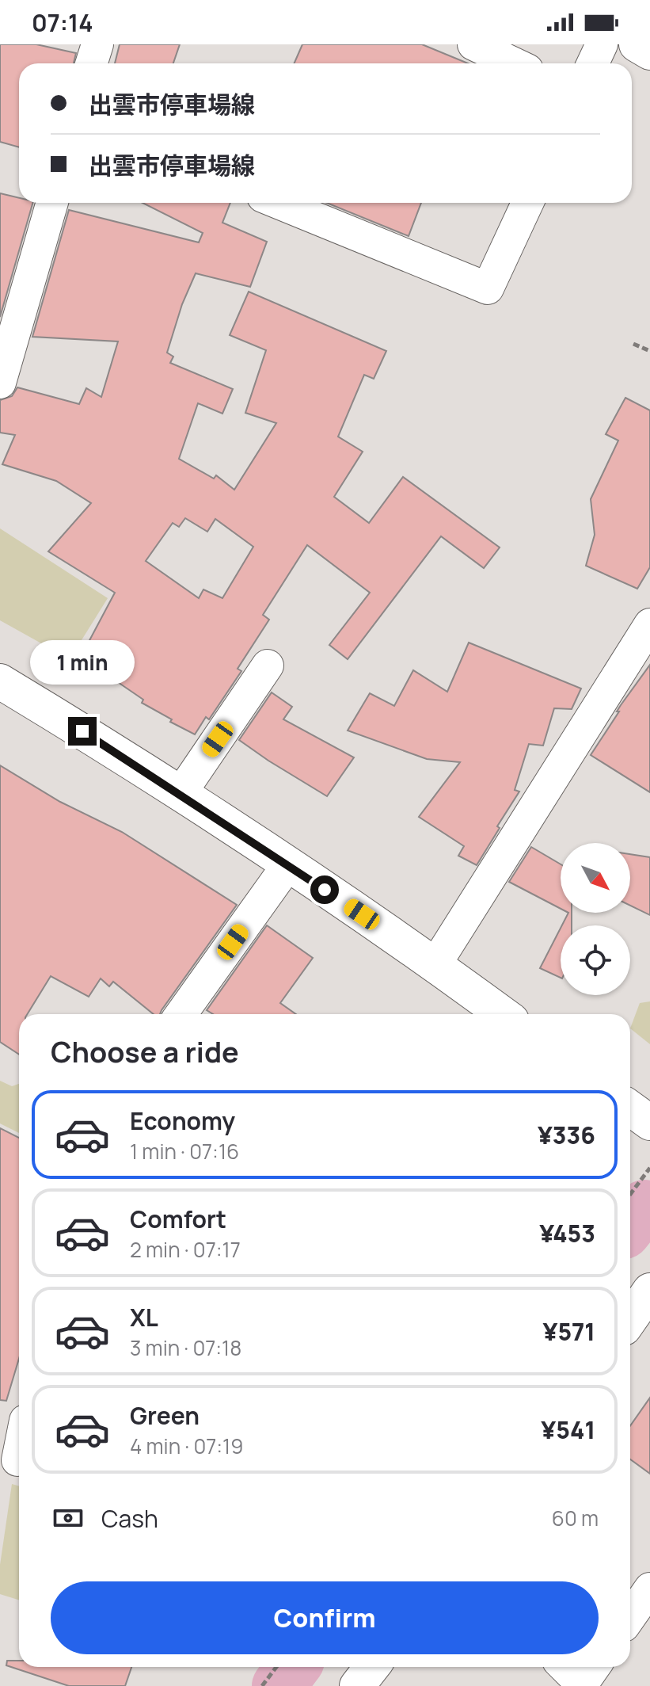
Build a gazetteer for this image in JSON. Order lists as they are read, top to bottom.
{
  "north": "bottom right",
  "page": {
    "status": "07:14",
    "banner": ["出雲市停車場線", "出雲市停車場線"],
    "bubble": "1 min",
    "heading": "Choose a ride",
    "list": [
      {
        "name": "Economy",
        "note": "1 min · 07:16",
        "value": "¥336"
      },
      {
        "name": "Comfort",
        "note": "2 min · 07:17",
        "value": "¥453"
      },
      {
        "name": "XL",
        "note": "3 min · 07:18",
        "value": "¥571"
      },
      {
        "name": "Green",
        "note": "4 min · 07:19",
        "value": "¥541"
      }
    ],
    "pay": ["Cash", "60 m"],
    "buttons": "Confirm"
  }
}
